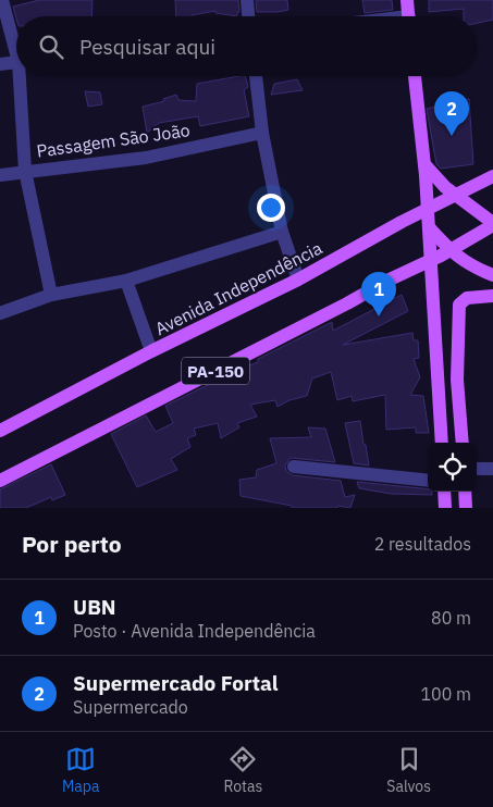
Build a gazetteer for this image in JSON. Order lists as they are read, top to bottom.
{
  "streets": {
    "main road": ["Avenida Independência", "PA-150"],
    "street": ["Passagem São João"]
  },
  "page": {
    "search": "Pesquisar aqui",
    "pins": ["2", "1"],
    "heading": ["Por perto", "2 resultados"],
    "list": [
      {
        "mark": "1",
        "name": "UBN",
        "note": "Posto · Avenida Independência",
        "value": "80 m"
      },
      {
        "mark": "2",
        "name": "Supermercado Fortal",
        "note": "Supermercado",
        "value": "100 m"
      }
    ],
    "nav": ["Mapa", "Rotas", "Salvos"]
  }
}
